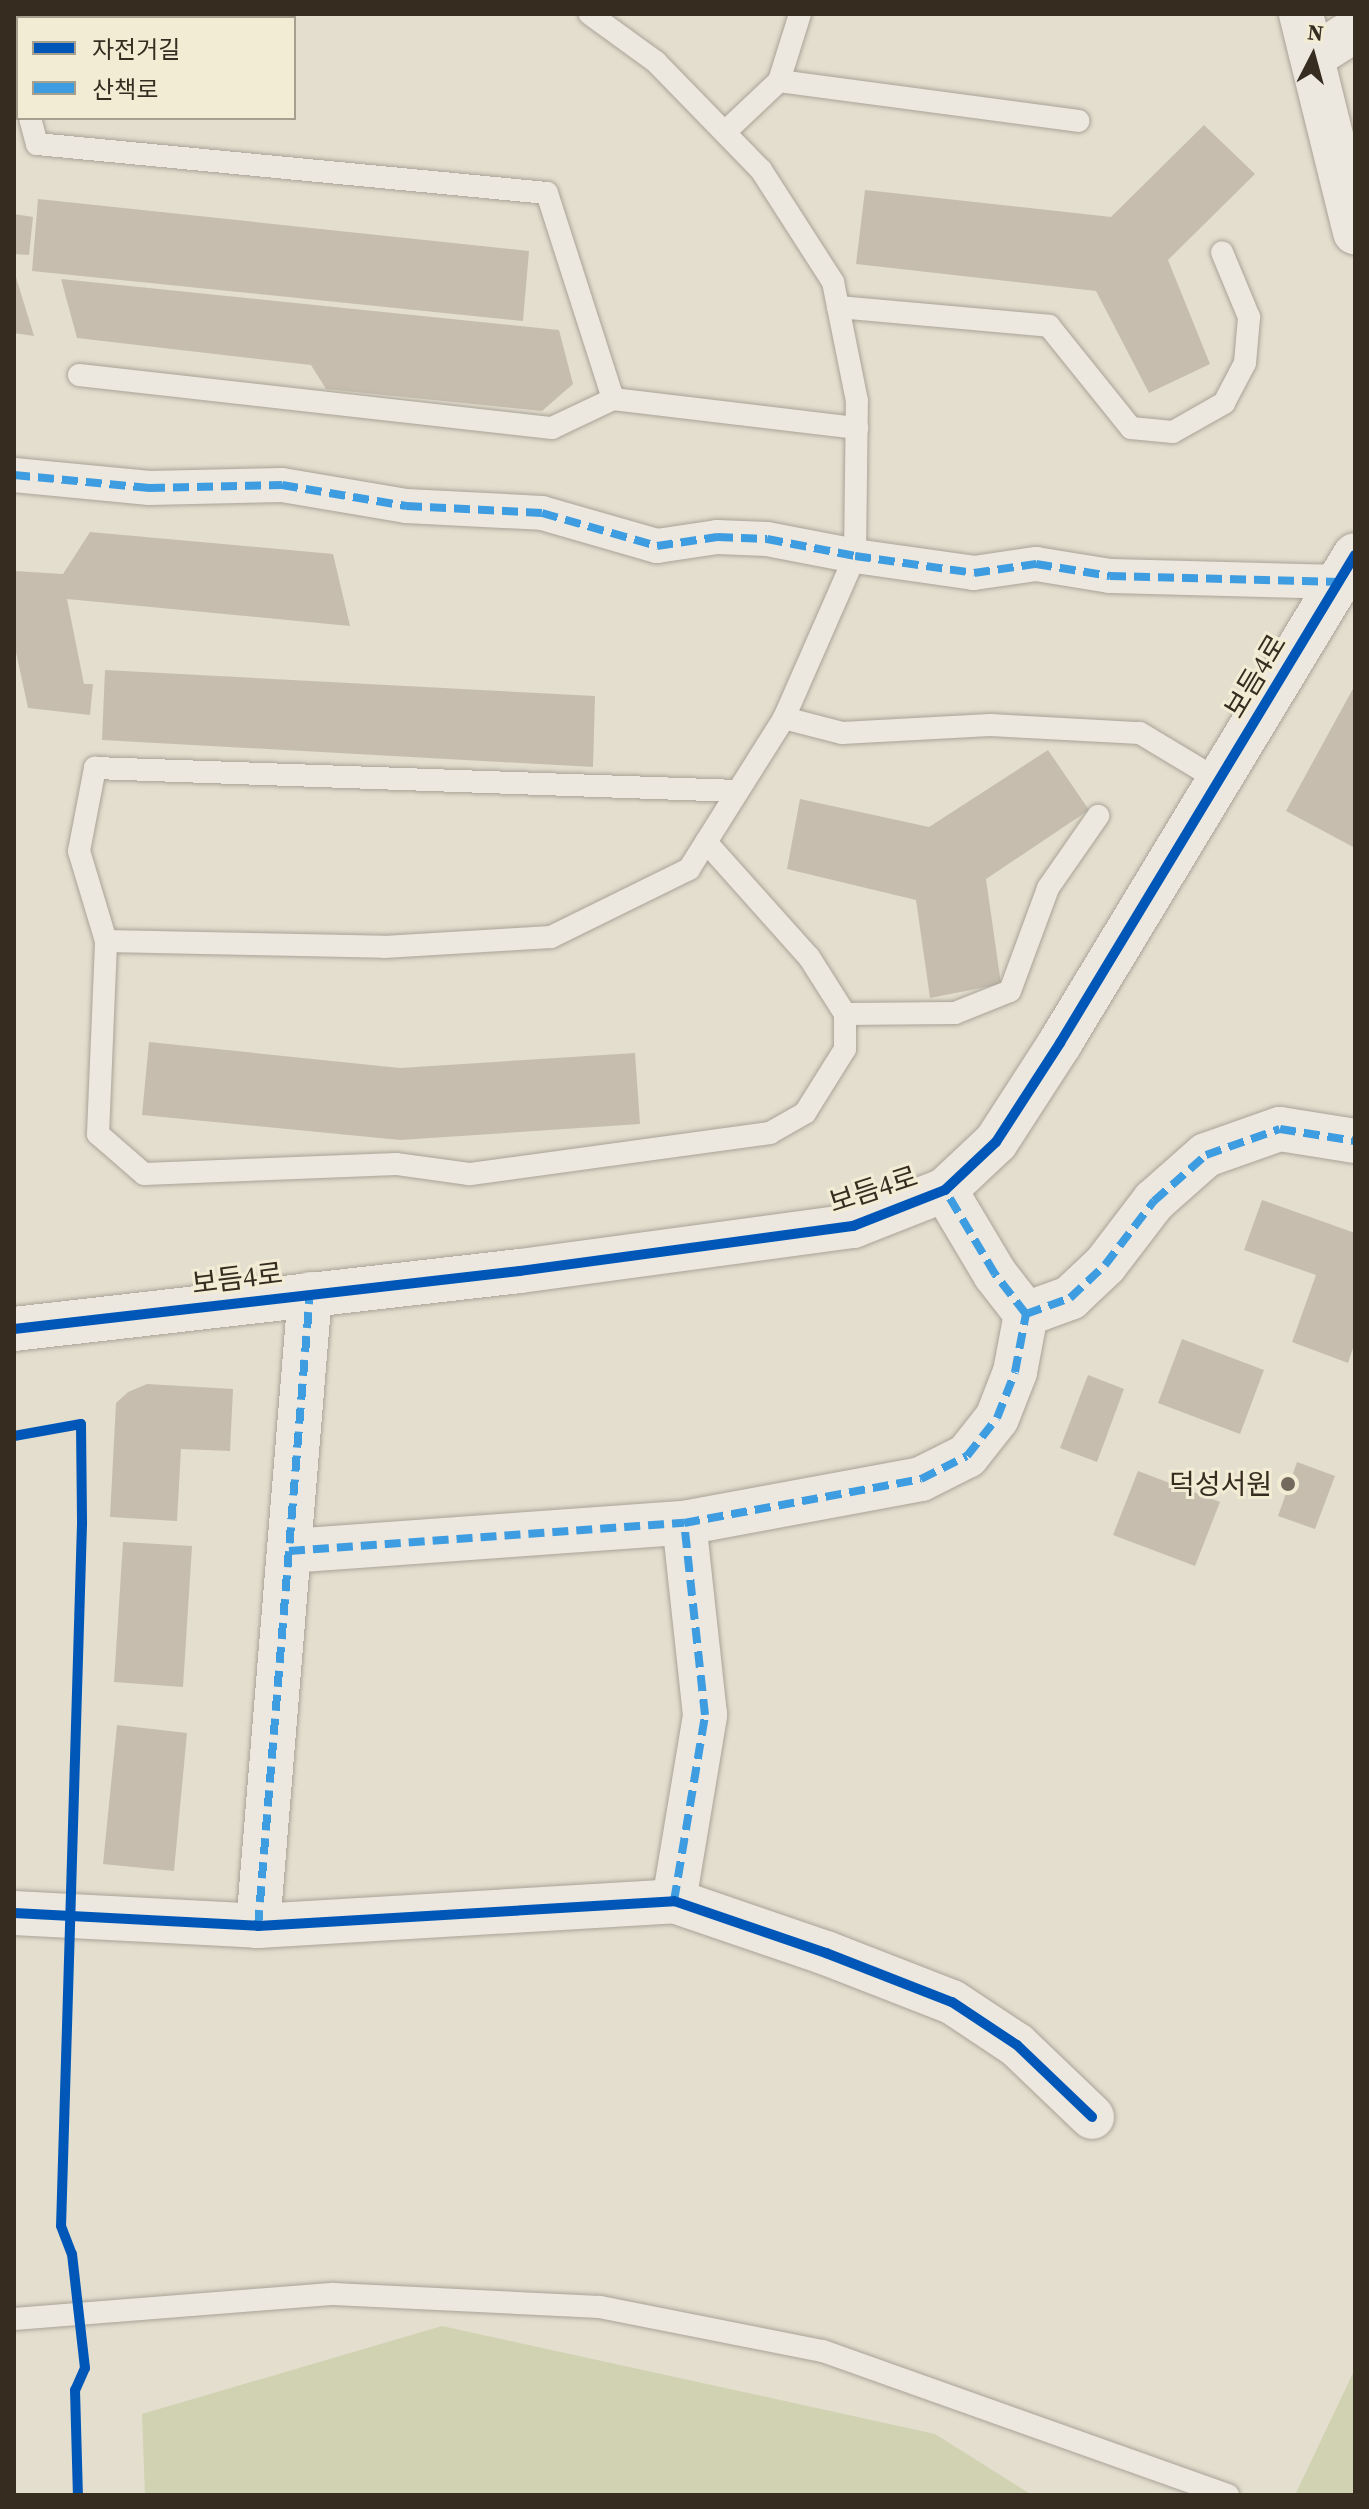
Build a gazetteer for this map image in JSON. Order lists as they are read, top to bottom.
{
  "streets": {
    "street": ["보듬4로"]
  },
  "places": ["덕성서원"],
  "legend": ["자전거길", "산책로"],
  "north": "top"
}
